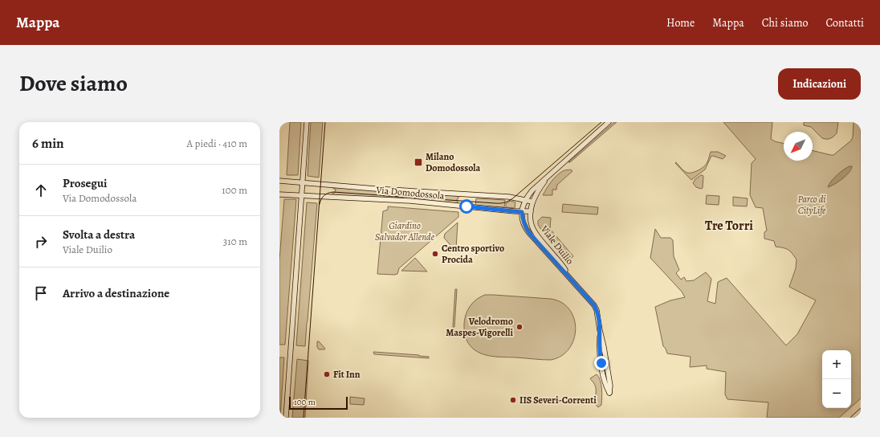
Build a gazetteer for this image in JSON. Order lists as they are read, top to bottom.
{
  "streets": {
    "street": ["Via Domodossola", "Viale Duilio"]
  },
  "crossings": [
    ["Via Domodossola", "Viale Duilio"]
  ],
  "districts": ["Tre Torri"],
  "parks": ["Parco di CityLife", "Giardino Salvador Allende"],
  "places": {
    "transit": ["Milano Domodossola"],
    "other": [
      "Centro sportivo Procida",
      "Velodromo Maspes-Vigorelli",
      "Fit Inn",
      "IIS Severi-Correnti"
    ]
  },
  "scale_bar": "100 m",
  "north": "bottom left",
  "page": {
    "header": "Mappa",
    "nav": [
      "Home",
      "Mappa",
      "Chi siamo",
      "Contatti"
    ],
    "title": "Dove siamo",
    "buttons": "Indicazioni",
    "heading": ["6 min", "A piedi · 410 m"],
    "list": [
      ["Prosegui", "Via Domodossola", "100 m"],
      ["Svolta a destra", "Viale Duilio", "310 m"],
      "Arrivo a destinazione"
    ],
    "map_buttons": ["+", "−"],
    "scale": "100 m"
  }
}
